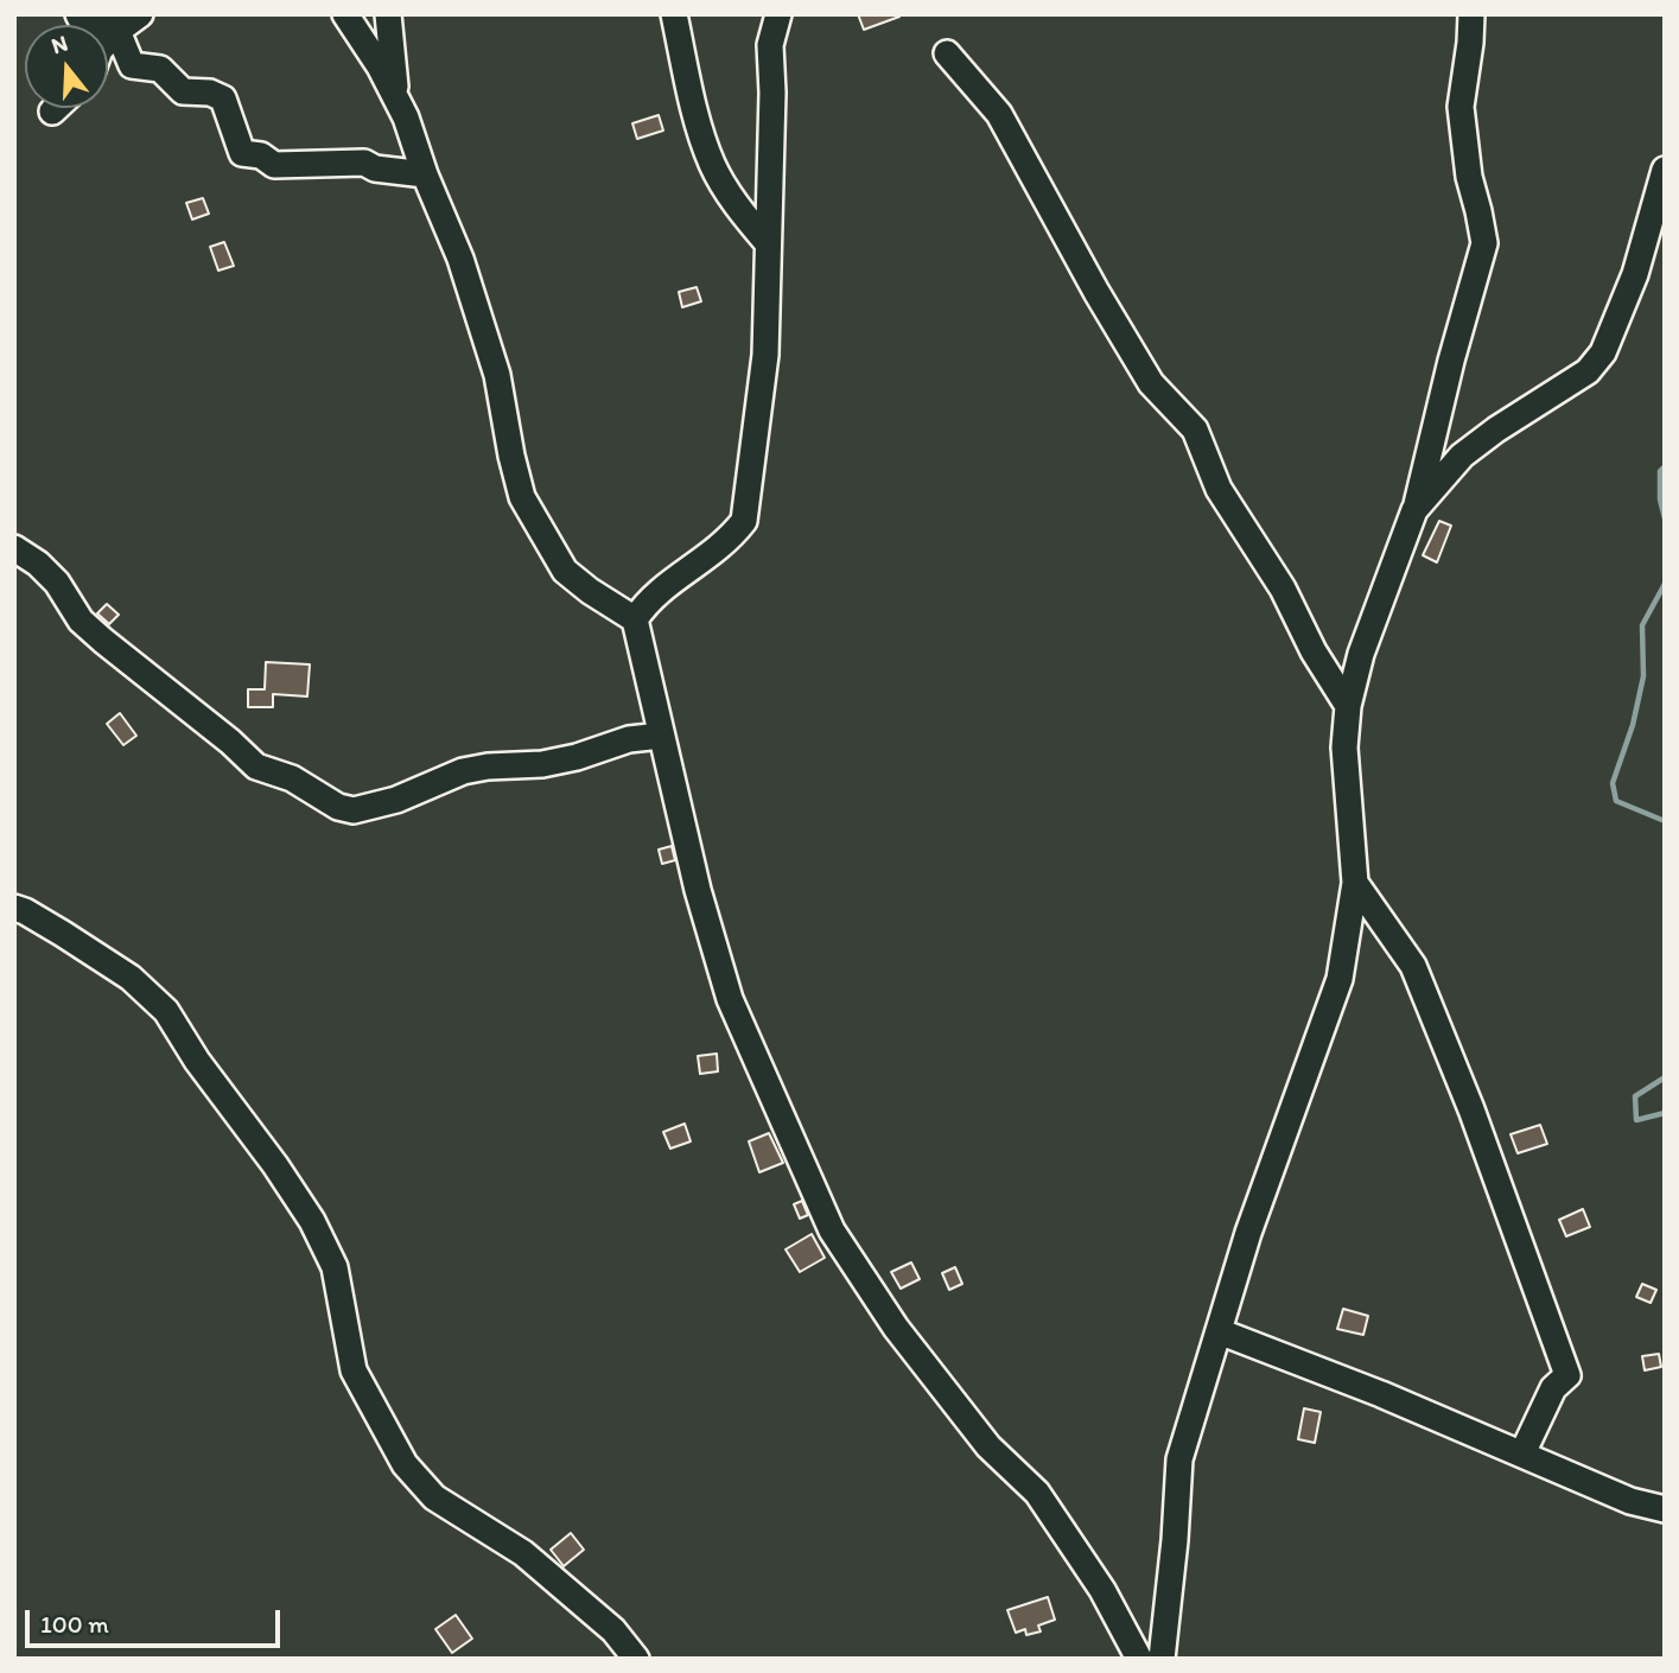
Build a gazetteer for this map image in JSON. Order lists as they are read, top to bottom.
{
  "scale_bar": "100 m",
  "north": "top"
}
